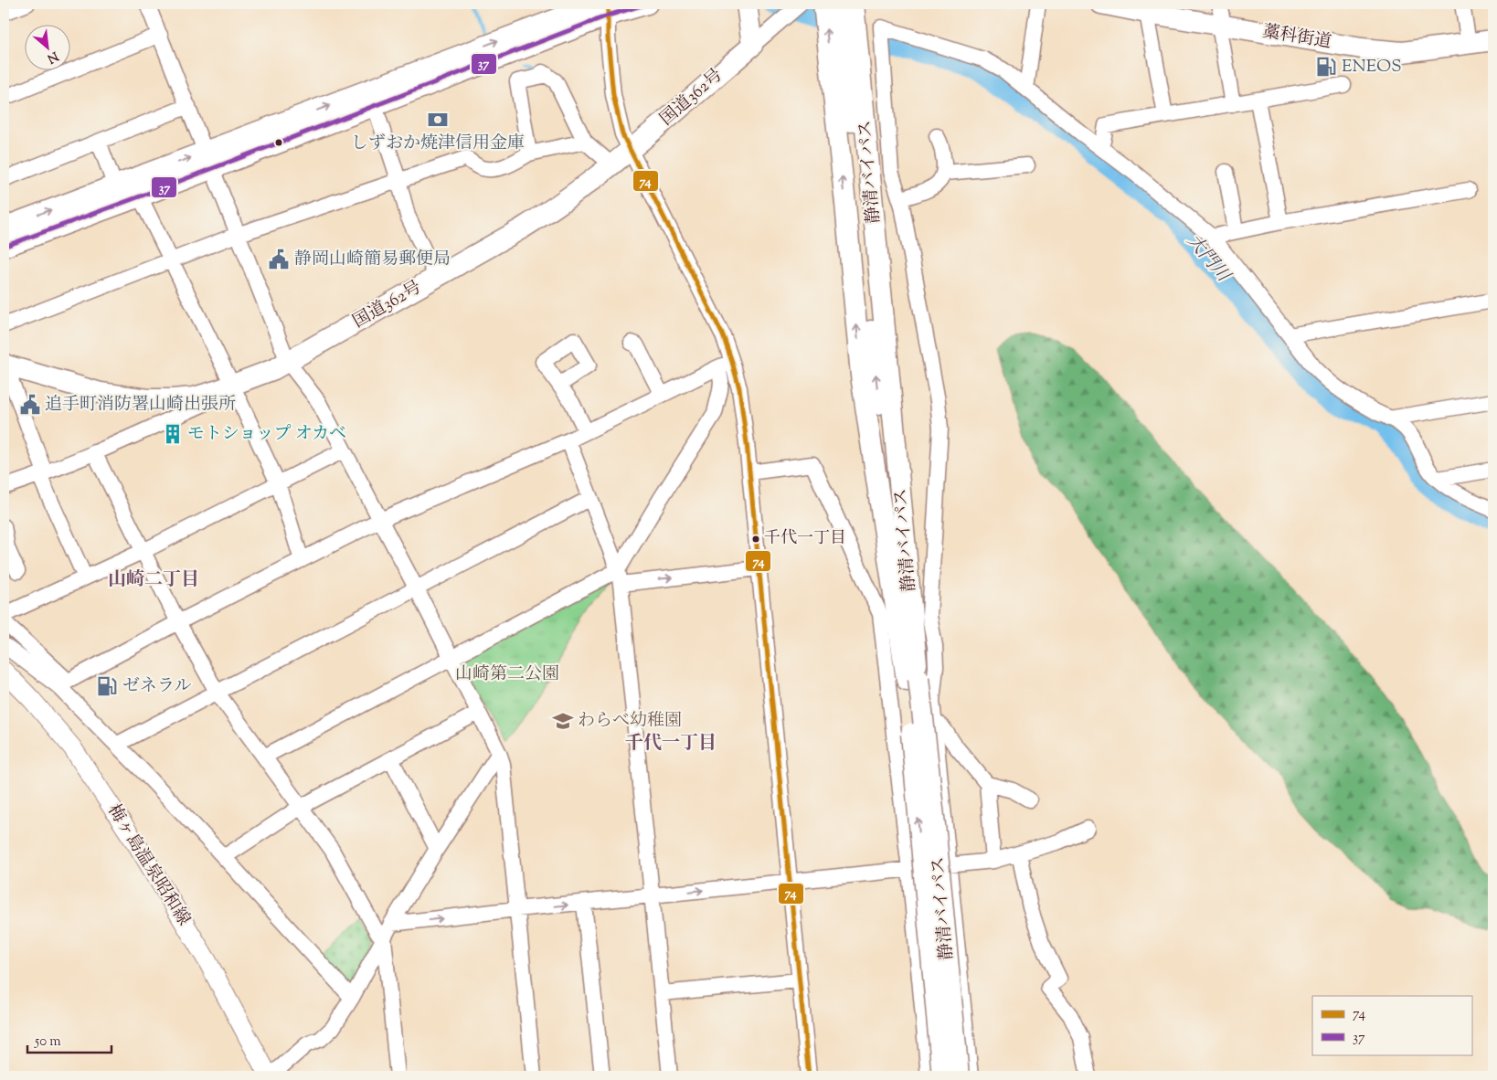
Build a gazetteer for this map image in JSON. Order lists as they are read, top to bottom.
{
  "streets": {
    "highway": ["藁科街道", "国道362号", "静清バイパス"],
    "main road": ["梅ヶ島温泉昭和線"]
  },
  "districts": ["山崎二丁目", "千代一丁目"],
  "water": ["大門川"],
  "parks": ["山崎第二公園"],
  "places": {
    "fuel station": ["ENEOS", "ゼネラル"],
    "bank": ["しずおか焼津信用金庫"],
    "public building": ["静岡山崎簡易郵便局", "追手町消防署山崎出張所"],
    "building": ["モトショップ オカベ"],
    "other": ["千代一丁目"],
    "school or university": ["わらべ幼稚園"]
  },
  "lines": ["transit line 74", "transit line 37"],
  "legend": ["74", "37"],
  "scale_bar": "50 m",
  "north": "bottom right"
}
